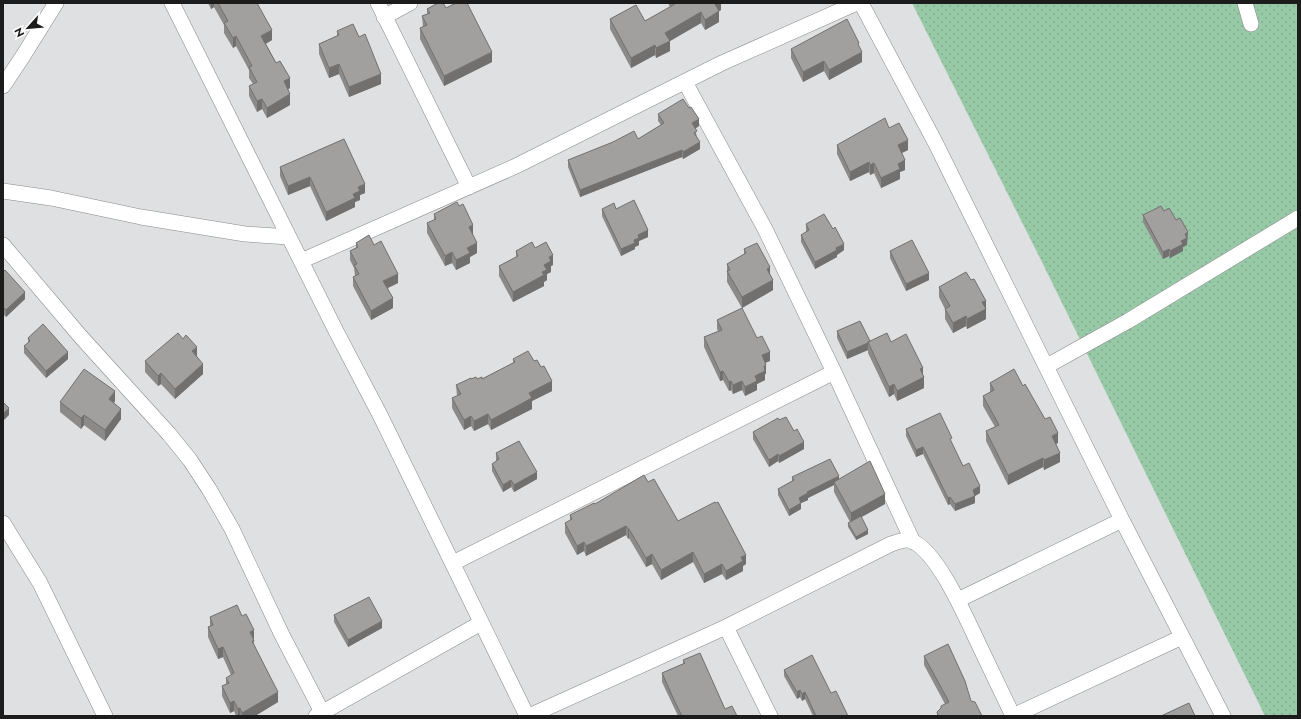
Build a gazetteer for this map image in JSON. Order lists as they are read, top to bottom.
{
  "north": "bottom left"
}
